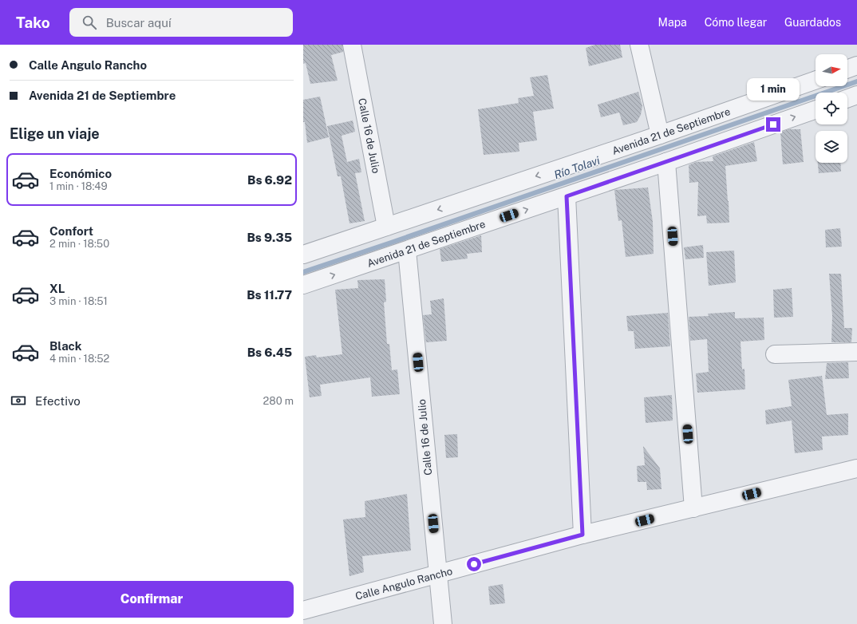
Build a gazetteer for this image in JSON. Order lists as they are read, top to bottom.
{
  "streets": {
    "street": ["Avenida 21 de Septiembre", "Calle 16 de Julio", "Calle Angulo Rancho"]
  },
  "crossings": [
    ["Avenida 21 de Septiembre", "Calle 16 de Julio"],
    ["Calle 16 de Julio", "Calle Angulo Rancho"]
  ],
  "water": ["Río Tolavi"],
  "north": "right",
  "page": {
    "header": "Tako",
    "search": "Buscar aquí",
    "nav": ["Mapa", "Cómo llegar", "Guardados"],
    "banner": ["Calle Angulo Rancho", "Avenida 21 de Septiembre"],
    "bubble": "1 min",
    "heading": "Elige un viaje",
    "list": [
      {
        "name": "Económico",
        "note": "1 min · 18:49",
        "value": "Bs 6.92"
      },
      {
        "name": "Confort",
        "note": "2 min · 18:50",
        "value": "Bs 9.35"
      },
      {
        "name": "XL",
        "note": "3 min · 18:51",
        "value": "Bs 11.77"
      },
      {
        "name": "Black",
        "note": "4 min · 18:52",
        "value": "Bs 6.45"
      }
    ],
    "pay": ["Efectivo", "280 m"],
    "buttons": "Confirmar"
  }
}
